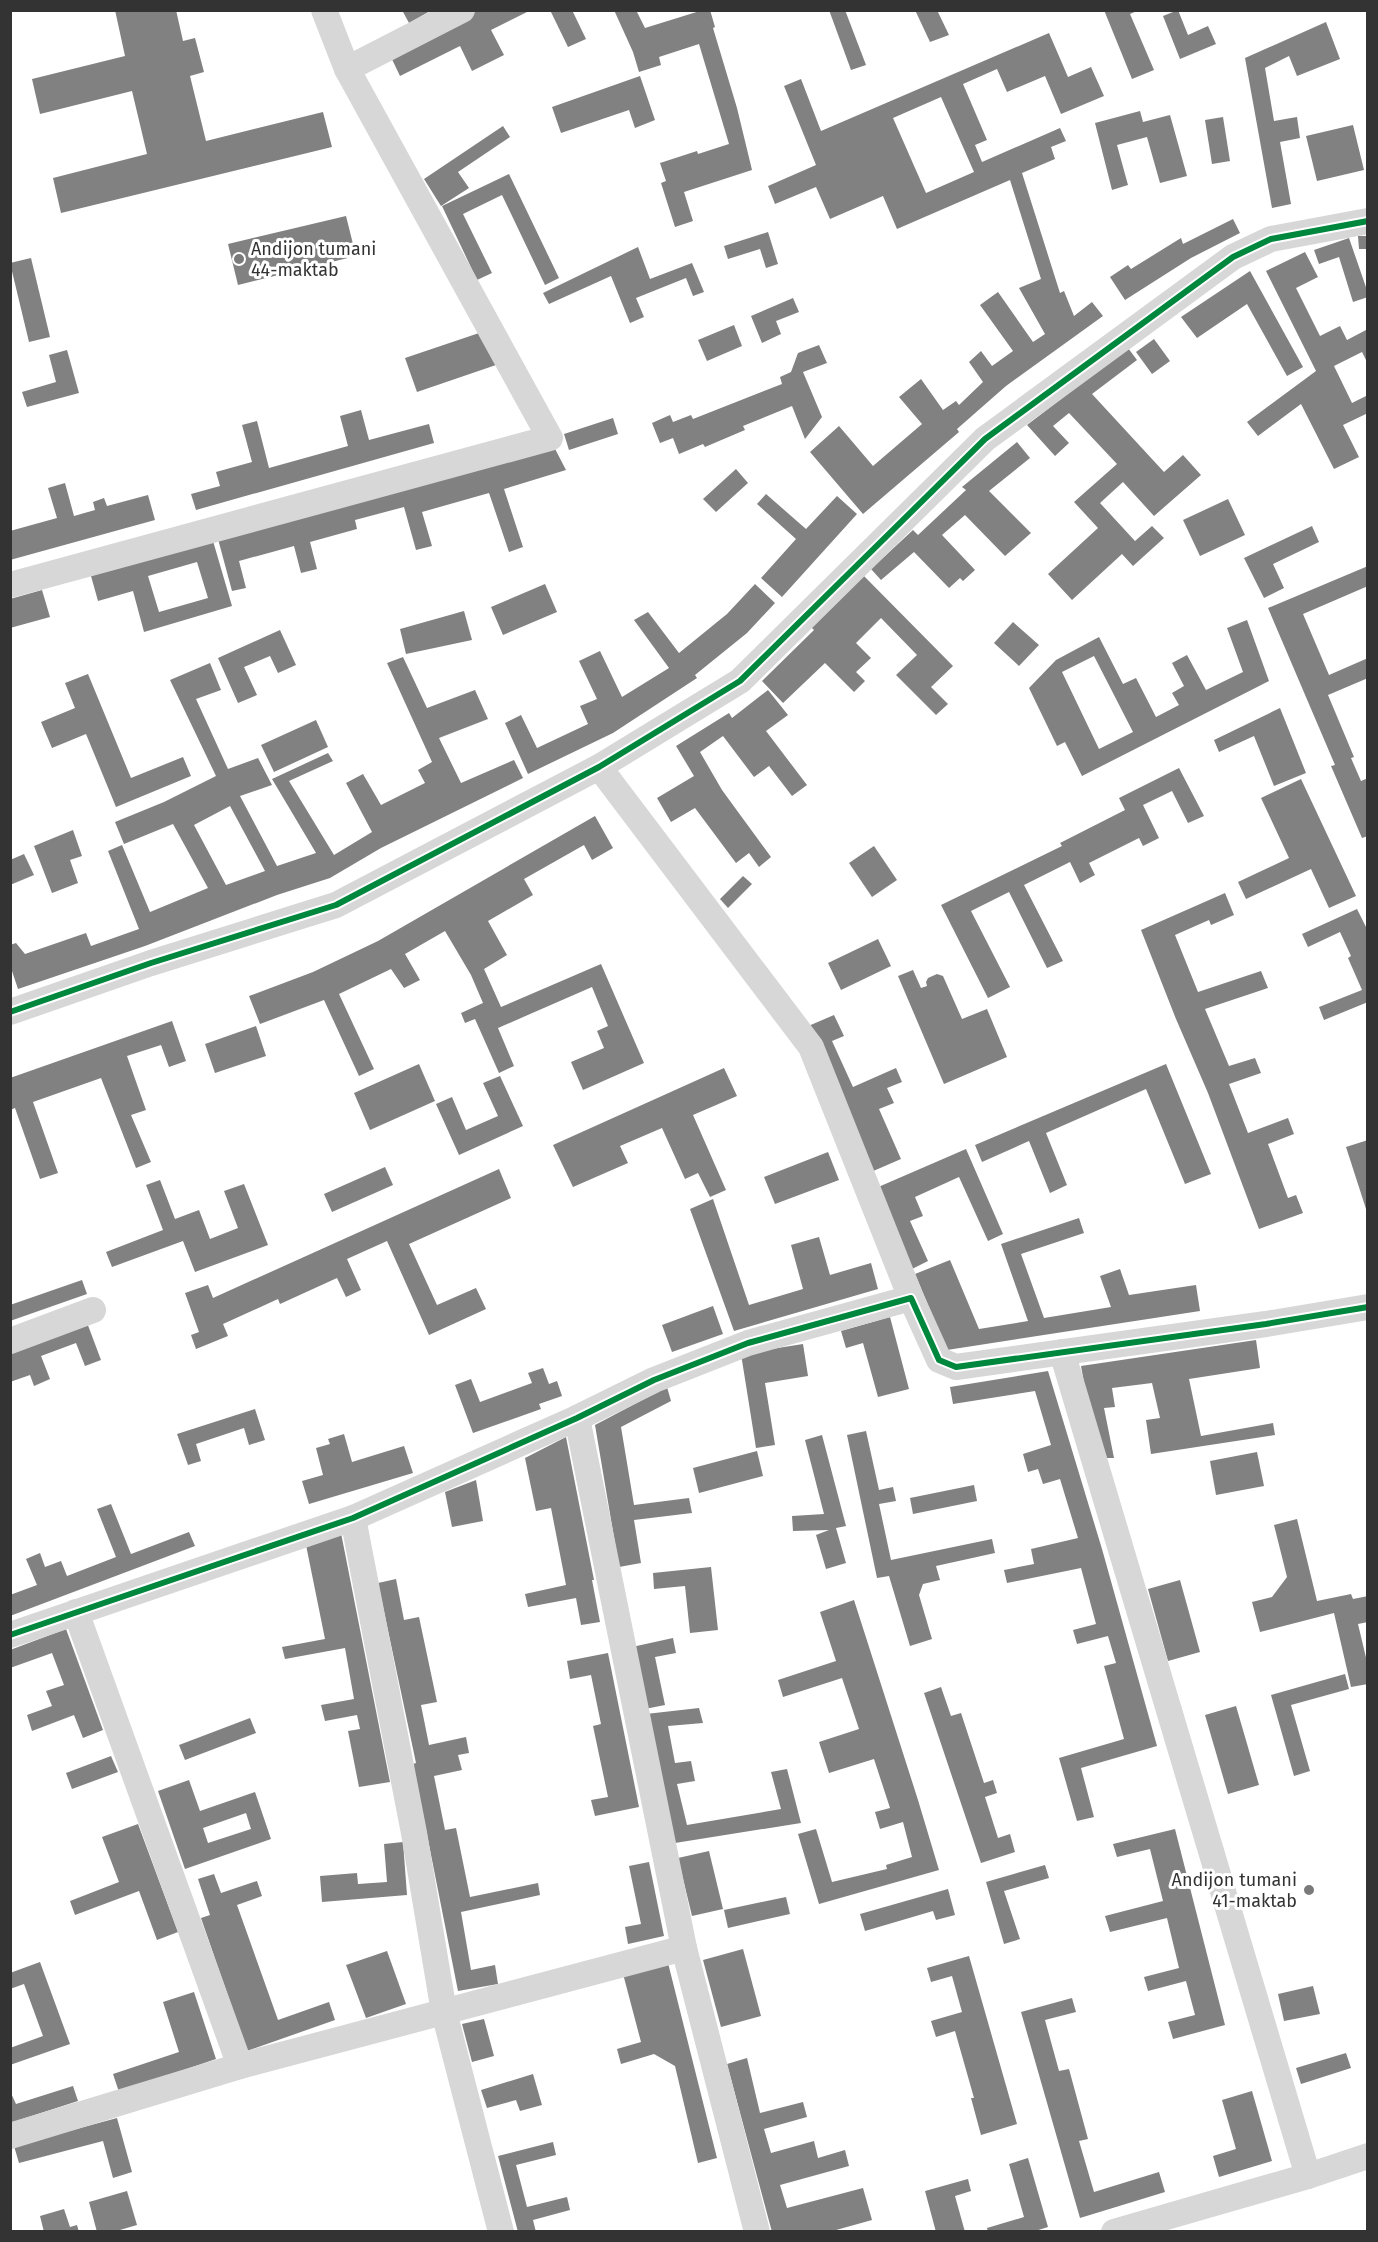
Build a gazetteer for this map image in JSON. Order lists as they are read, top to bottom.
{
  "places": ["Andijon tumani 44-maktab", "Andijon tumani 41-maktab"]
}
